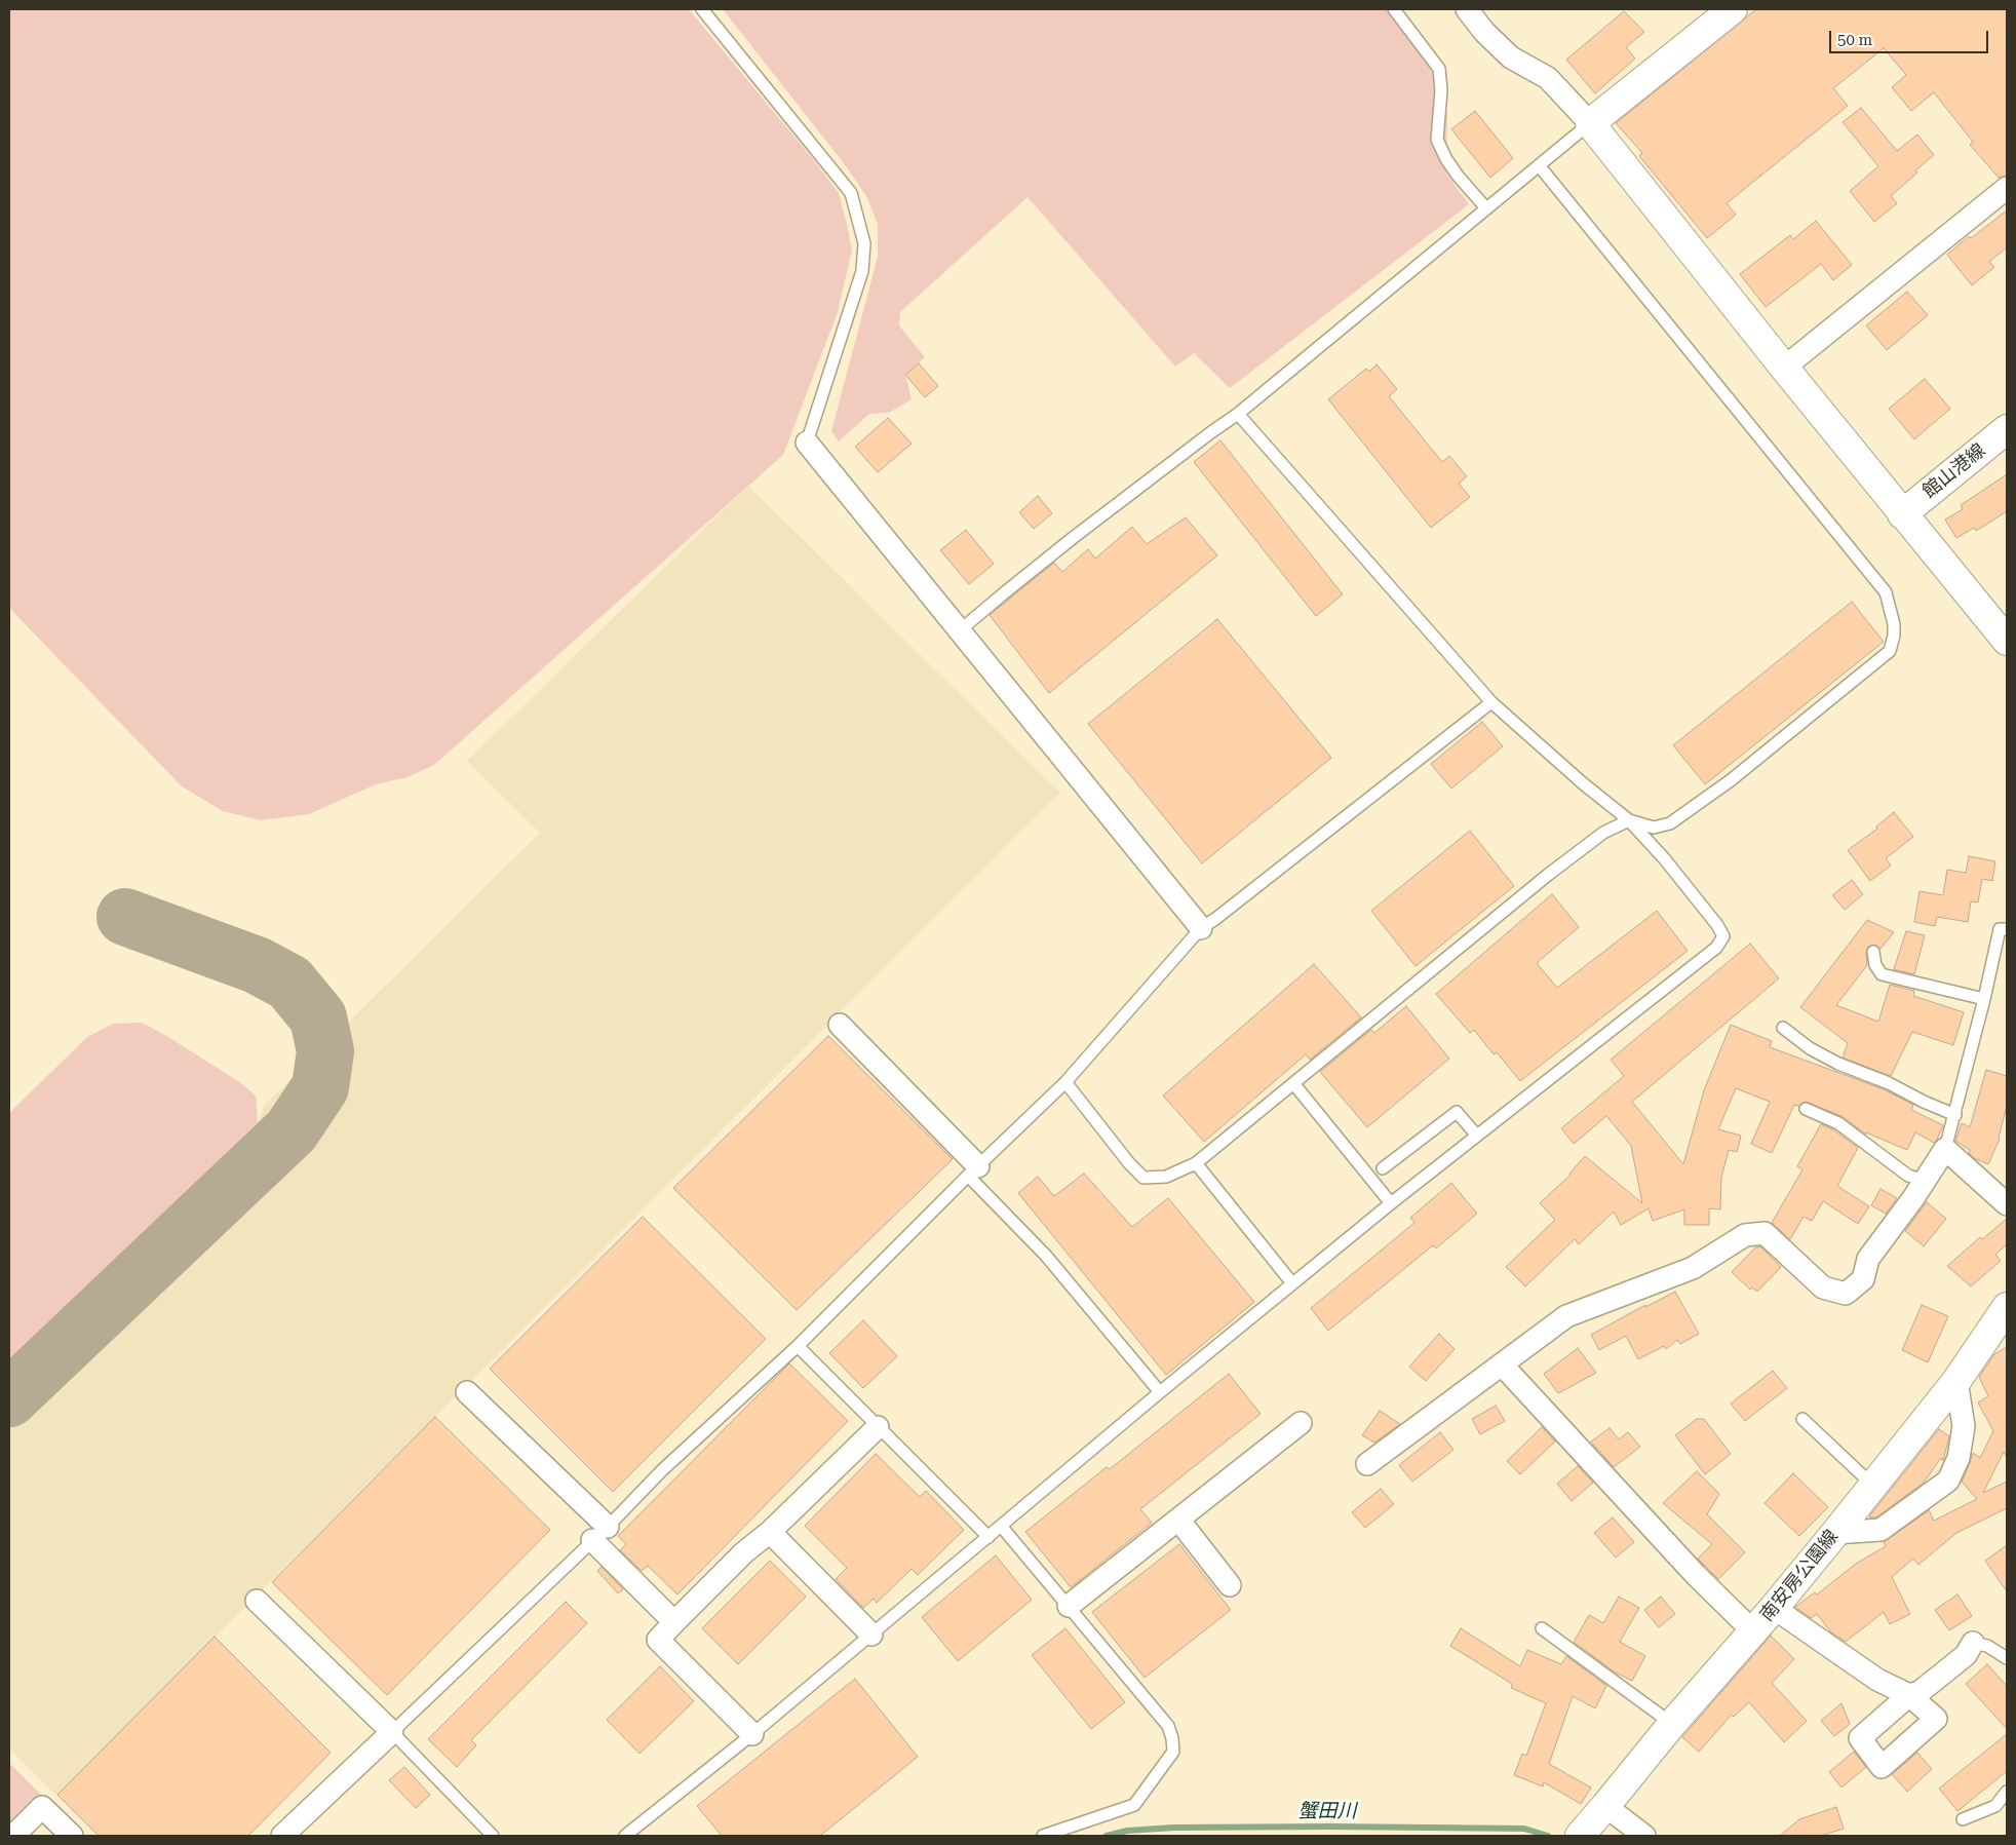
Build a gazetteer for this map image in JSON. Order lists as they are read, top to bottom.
{
  "streets": {
    "street": ["館山港線", "南安房公園線"]
  },
  "water": ["蟹田川"],
  "scale_bar": "50 m"
}
